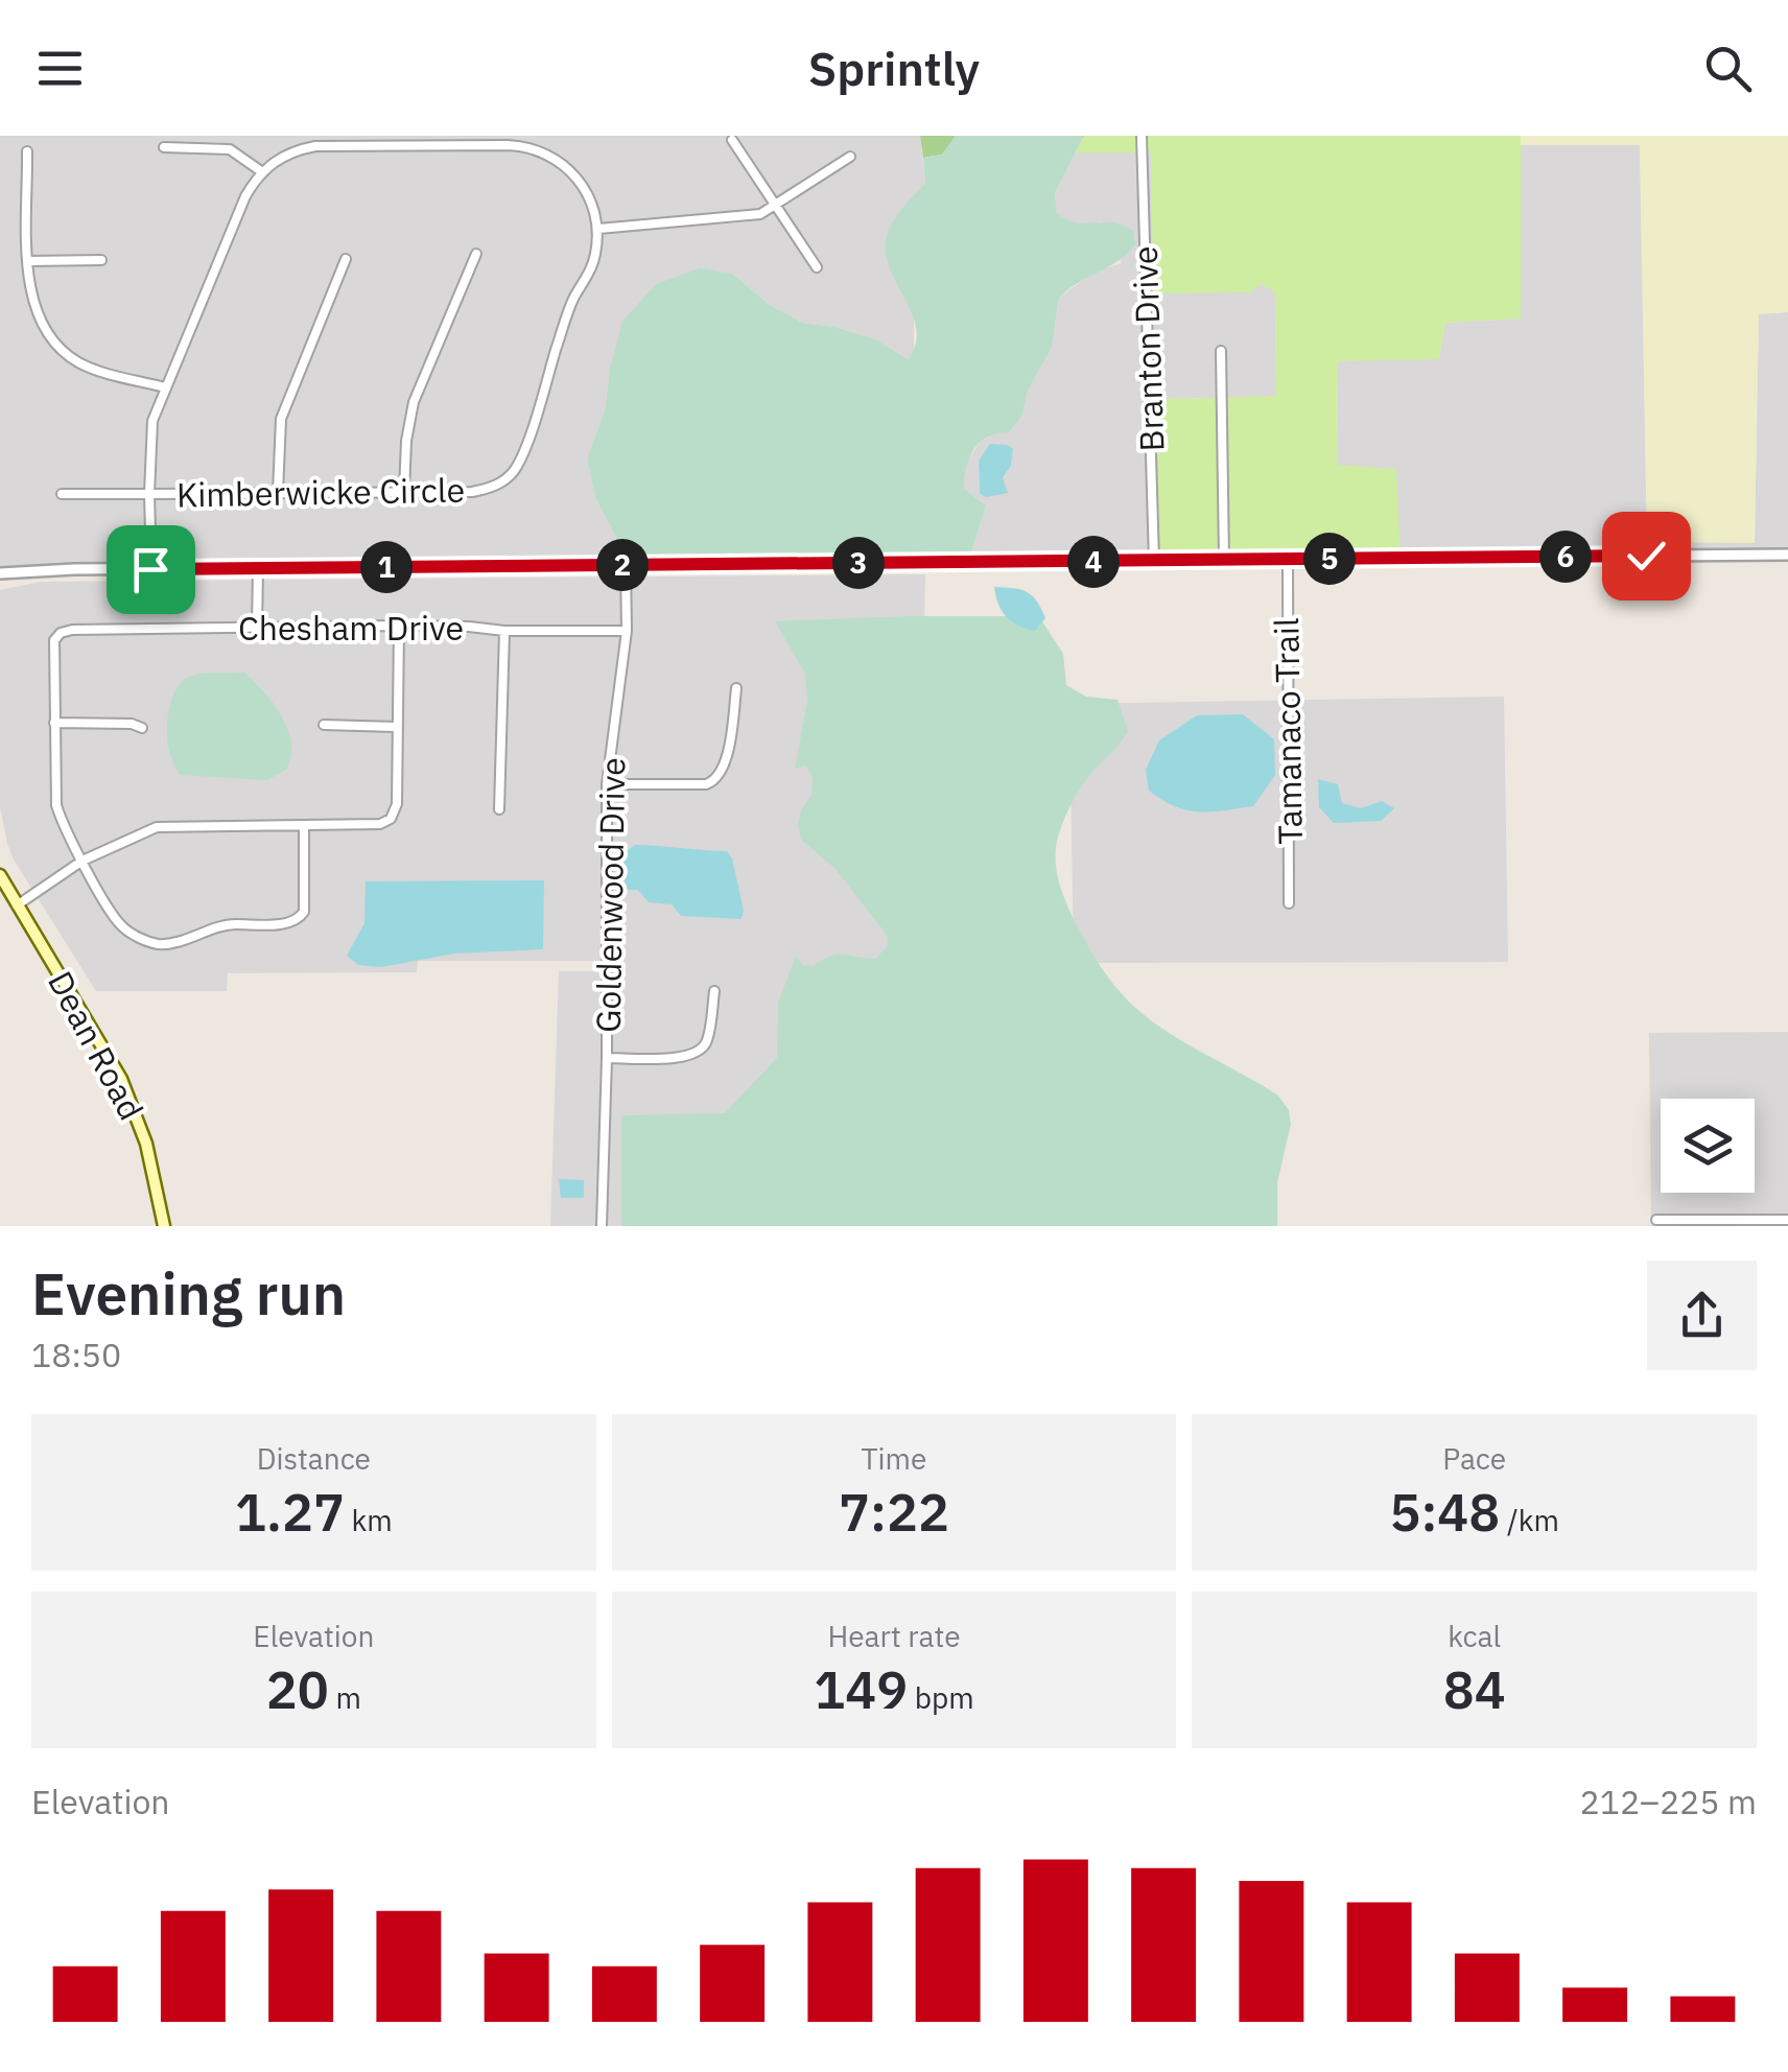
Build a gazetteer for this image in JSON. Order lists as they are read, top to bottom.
{
  "streets": {
    "main road": ["Dean Road"],
    "street": [
      "Branton Drive",
      "Kimberwicke Circle",
      "Chesham Drive",
      "Tamanaco Trail",
      "Goldenwood Drive"
    ]
  },
  "crossings": [
    ["Chesham Drive", "Goldenwood Drive"]
  ],
  "page": {
    "header": "Sprintly",
    "pins": [
      "6",
      "5",
      "4",
      "3",
      "2",
      "1"
    ],
    "heading": ["Evening run", "18:50"],
    "stats": [
      ["Distance", "1.27 km"],
      ["Time", "7:22"],
      ["Pace", "5:48 /km"],
      ["Elevation", "20 m"],
      ["Heart rate", "149 bpm"],
      ["kcal", "84"]
    ],
    "chart": ["Elevation", "212–225 m"]
  }
}
